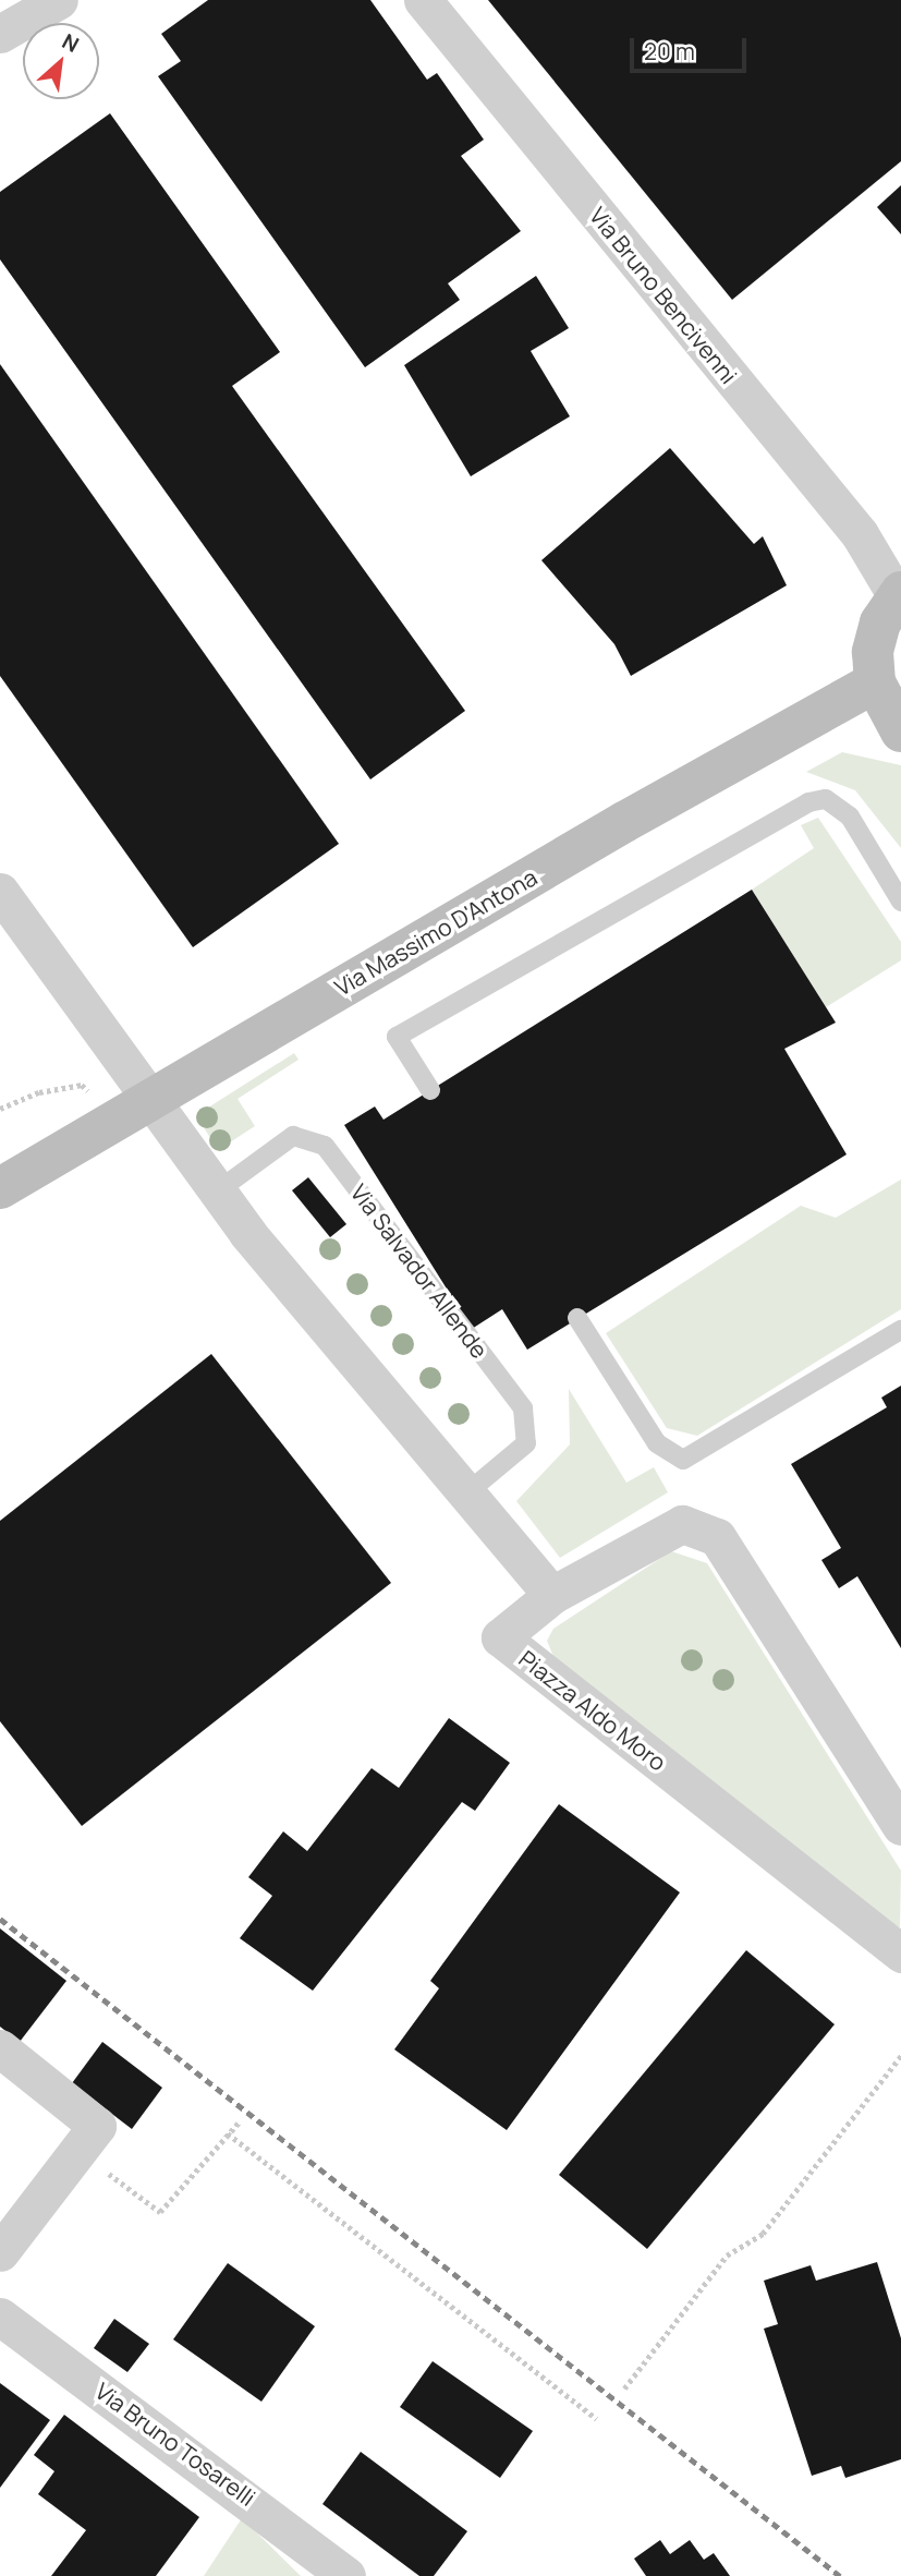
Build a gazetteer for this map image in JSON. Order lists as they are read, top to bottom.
{
  "streets": {
    "street": [
      "Via Bruno Bencivenni",
      "Via Massimo D'Antona",
      "Piazza Aldo Moro",
      "Via Bruno Tosarelli"
    ],
    "lane": ["Via Salvador Allende"]
  },
  "scale_bar": "20 m",
  "north": "top right"
}
